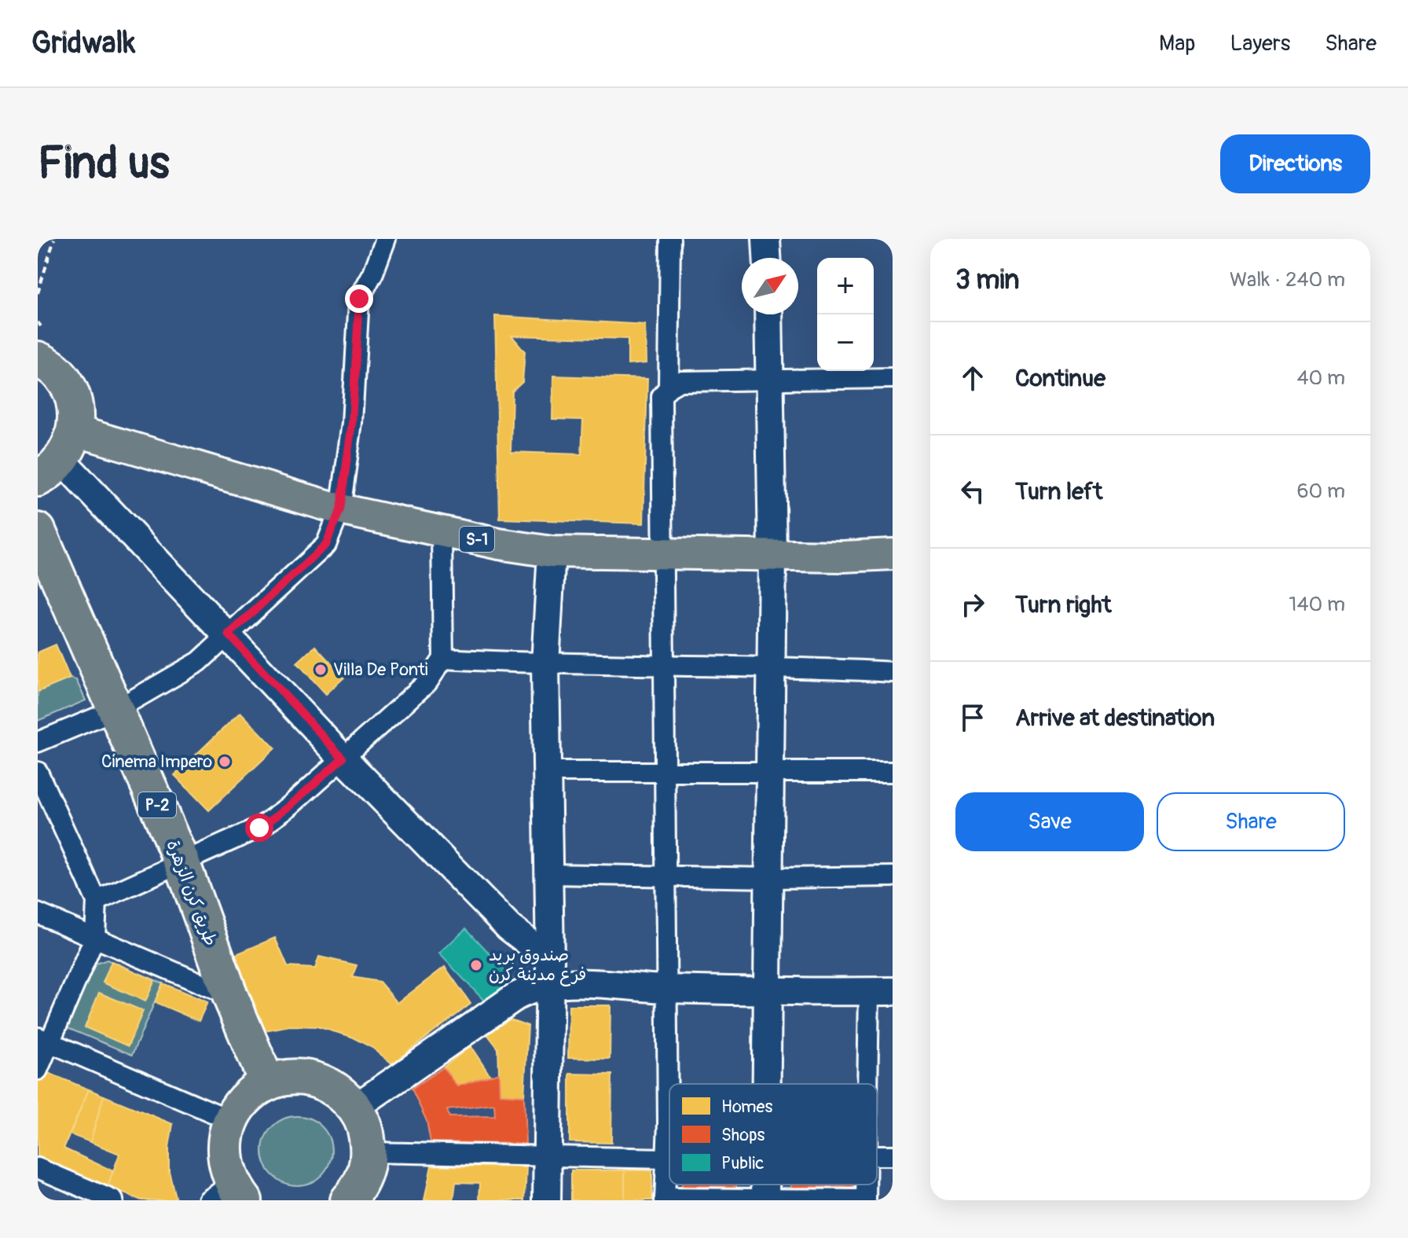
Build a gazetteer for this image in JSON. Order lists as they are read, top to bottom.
{
  "streets": {
    "highway": ["P-2", "طريق كرن الزهرة"],
    "main road": ["S-1"]
  },
  "places": ["Villa De Ponti", "Cinema Impero", "صندوق بريد فرع مدينة كرن"],
  "legend": ["Homes", "Shops", "Public"],
  "north": "top right",
  "page": {
    "header": "Gridwalk",
    "nav": ["Map", "Layers", "Share"],
    "buttons": [
      "Directions",
      ["Save", "Share"]
    ],
    "title": "Find us",
    "heading": ["3 min", "Walk · 240 m"],
    "map_buttons": ["+", "−"],
    "list": [
      ["Continue", "40 m"],
      ["Turn left", "60 m"],
      ["Turn right", "140 m"],
      "Arrive at destination"
    ]
  }
}
